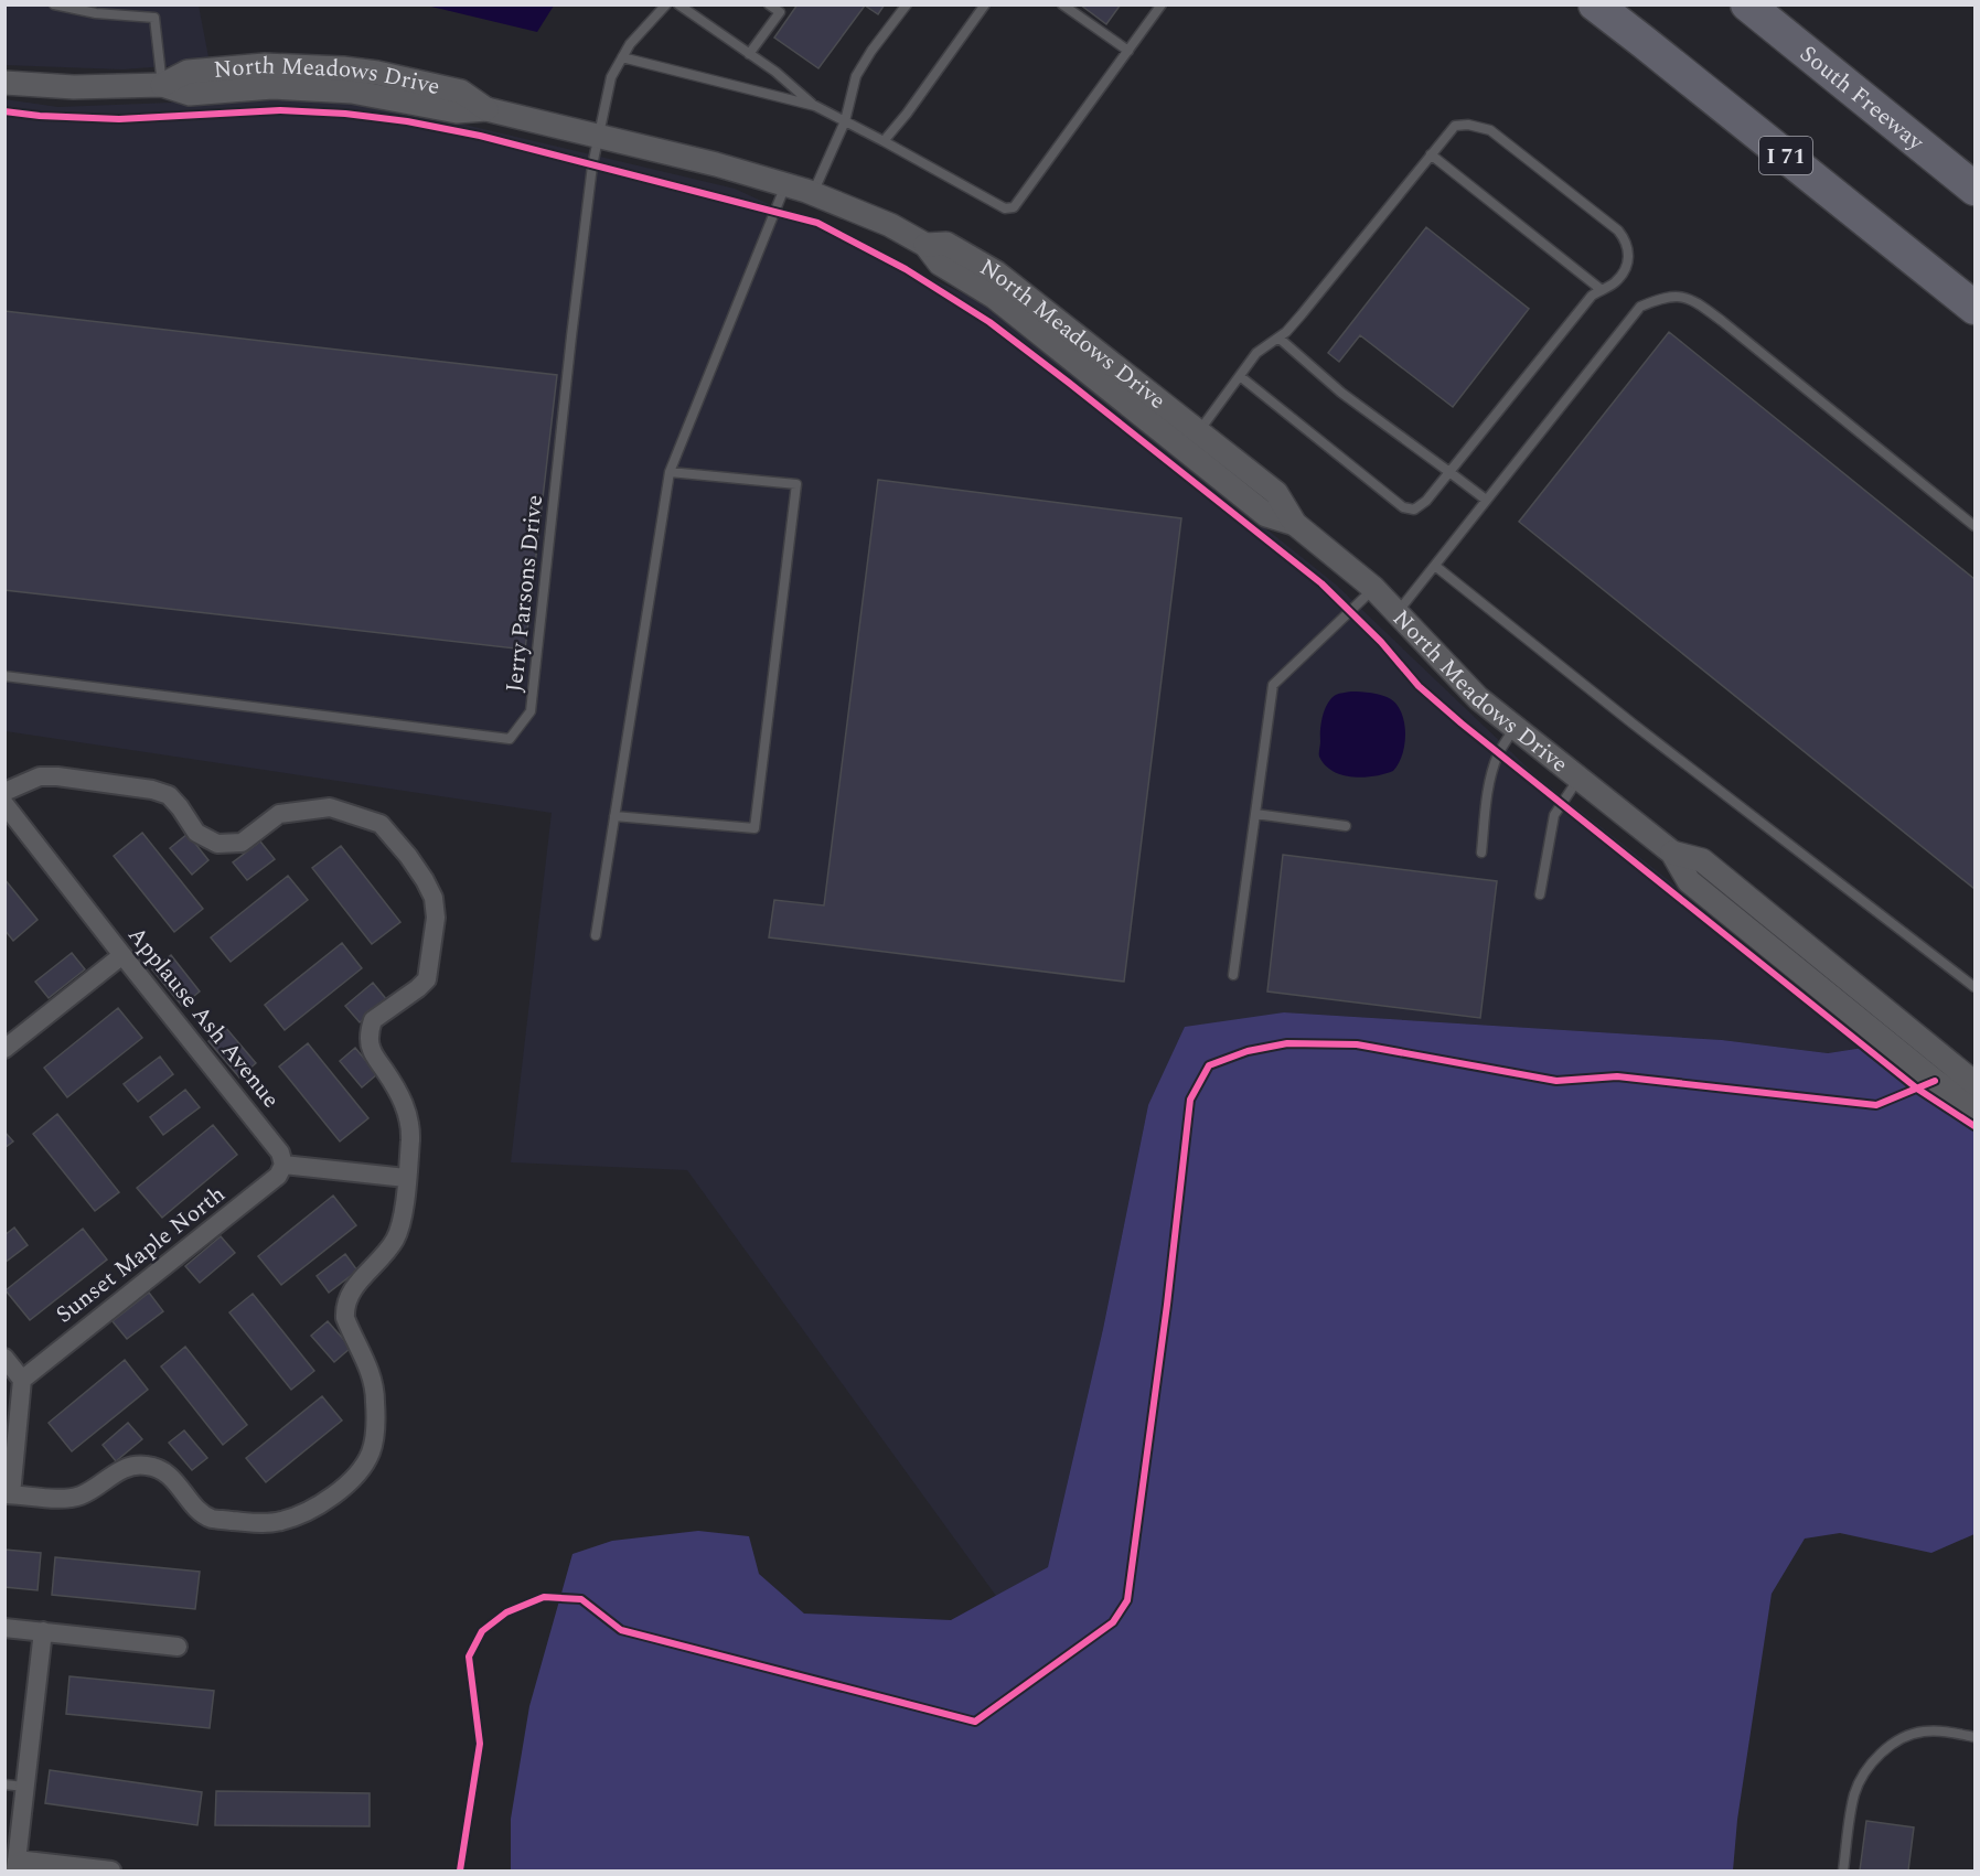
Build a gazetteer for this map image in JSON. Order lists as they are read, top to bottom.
{
  "streets": {
    "highway": ["South Freeway", "I 71"],
    "street": ["North Meadows Drive", "Applause Ash Avenue", "Sunset Maple North"],
    "lane": ["Jerry Parsons Drive"]
  },
  "crossings": [
    ["North Meadows Drive", "Jerry Parsons Drive"],
    ["Applause Ash Avenue", "Sunset Maple North"]
  ]
}
